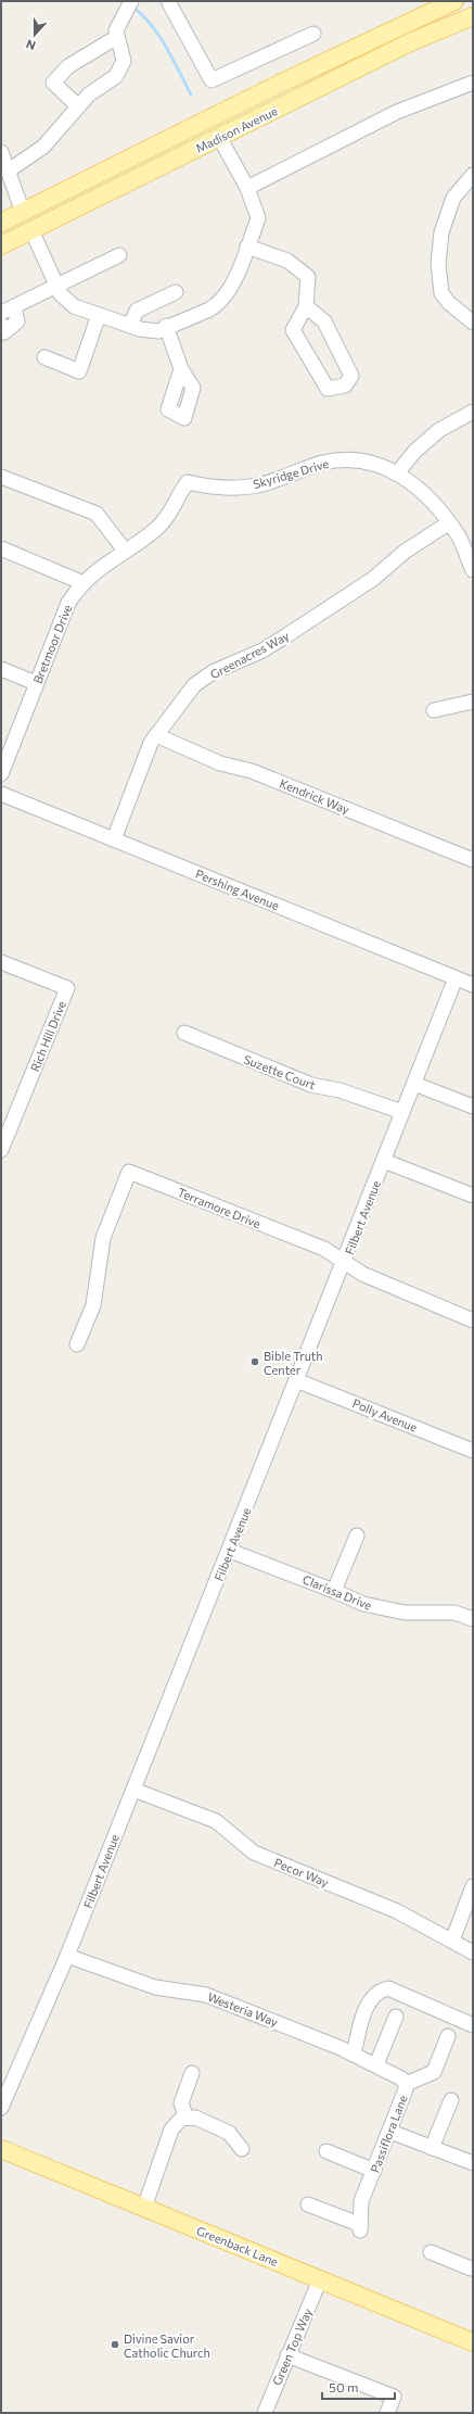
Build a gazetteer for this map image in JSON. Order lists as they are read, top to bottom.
{
  "streets": {
    "main road": ["Madison Avenue", "Greenback Lane"],
    "street": [
      "Skyridge Drive",
      "Bretmoor Drive",
      "Greenacres Way",
      "Kendrick Way",
      "Pershing Avenue",
      "Rich Hill Drive",
      "Suzette Court",
      "Terramore Drive",
      "Filbert Avenue",
      "Polly Avenue",
      "Clarissa Drive",
      "Pecor Way",
      "Westeria Way",
      "Passiflora Lane",
      "Green Top Way"
    ]
  },
  "crossings": [
    ["Skyridge Drive", "Bretmoor Drive"],
    ["Skyridge Drive", "Greenacres Way"],
    ["Greenacres Way", "Kendrick Way"],
    ["Greenacres Way", "Pershing Avenue"],
    ["Pershing Avenue", "Filbert Avenue"],
    ["Suzette Court", "Filbert Avenue"],
    ["Terramore Drive", "Filbert Avenue"],
    ["Filbert Avenue", "Polly Avenue"],
    ["Filbert Avenue", "Clarissa Drive"],
    ["Filbert Avenue", "Pecor Way"],
    ["Filbert Avenue", "Westeria Way"],
    ["Westeria Way", "Passiflora Lane"],
    ["Greenback Lane", "Green Top Way"]
  ],
  "places": ["Bible Truth Center", "Divine Savior Catholic Church"],
  "scale_bar": "50 m",
  "north": "bottom"
}
